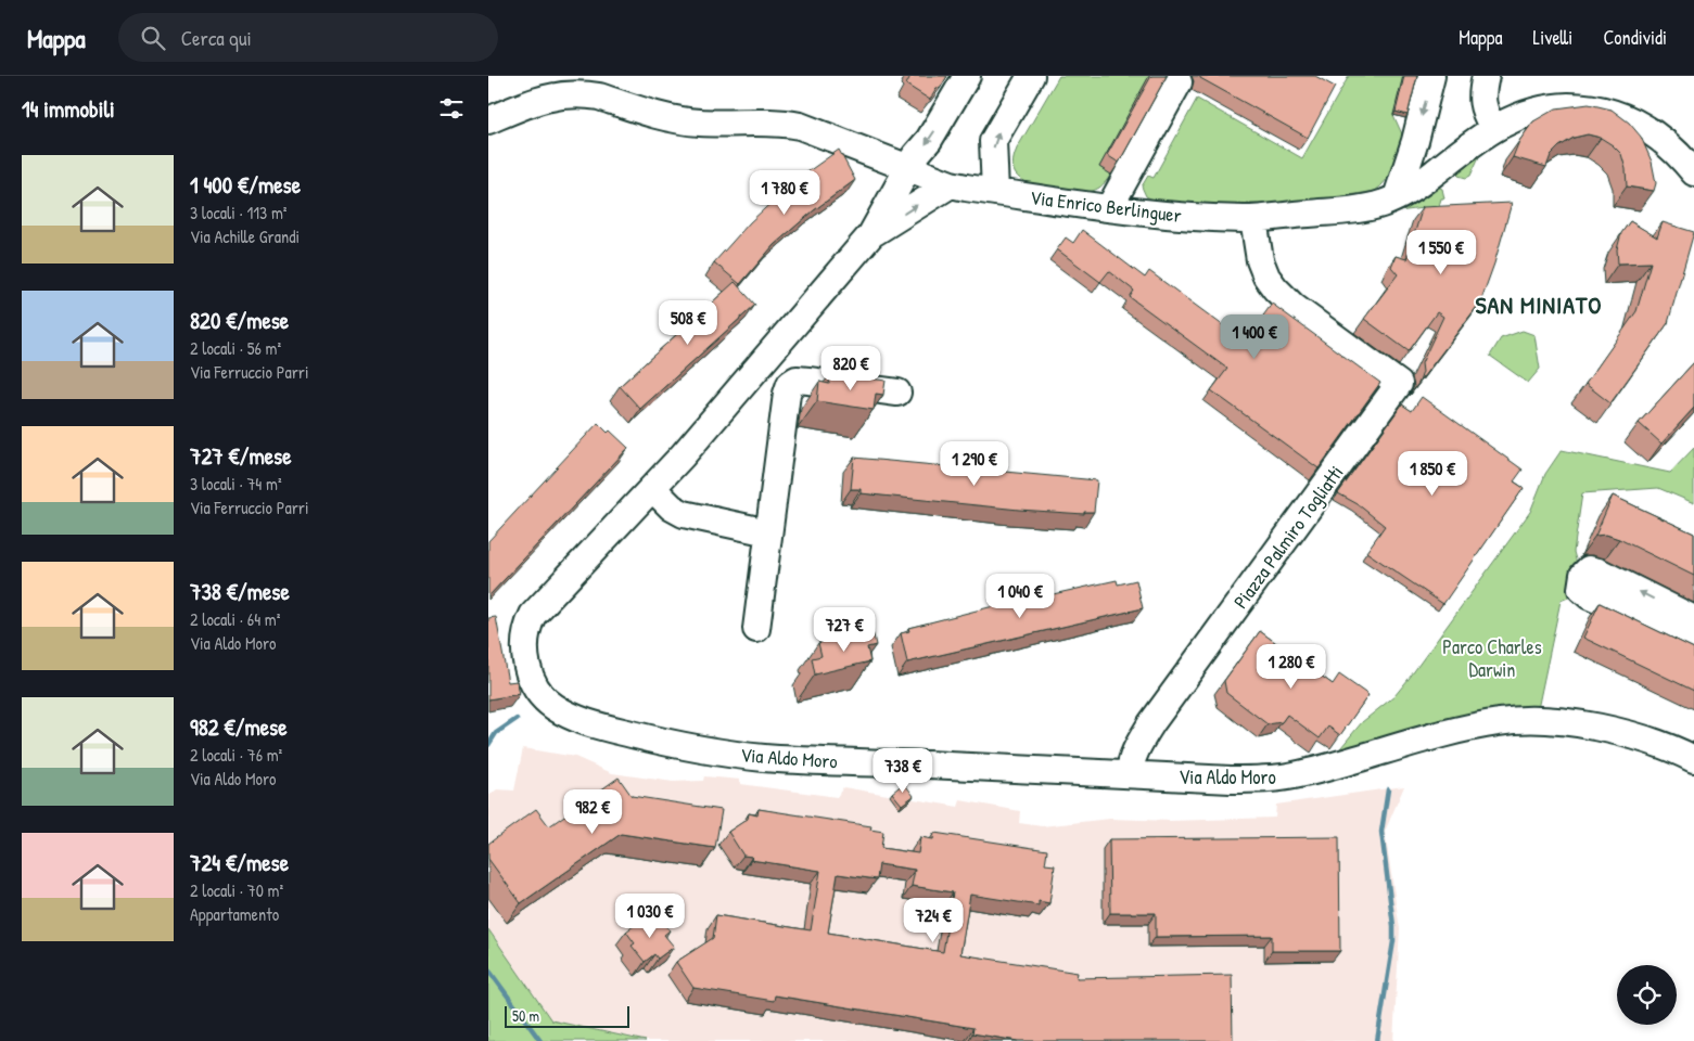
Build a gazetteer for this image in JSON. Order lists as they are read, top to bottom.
{
  "streets": {
    "street": ["Via Enrico Berlinguer", "Piazza Palmiro Togliatti", "Via Aldo Moro"]
  },
  "crossings": [
    ["Via Enrico Berlinguer", "Piazza Palmiro Togliatti"],
    ["Via Enrico Berlinguer", "Via Aldo Moro"],
    ["Piazza Palmiro Togliatti", "Via Aldo Moro"]
  ],
  "districts": ["SAN MINIATO"],
  "parks": ["Parco Charles Darwin"],
  "scale_bar": "50 m",
  "page": {
    "header": "Mappa",
    "search": "Cerca qui",
    "nav": ["Mappa", "Livelli", "Condividi"],
    "heading": "14 immobili",
    "list": [
      {
        "name": "1 400 €/mese",
        "note": "3 locali · 113 m² · Via Achille Grandi"
      },
      {
        "name": "820 €/mese",
        "note": "2 locali · 56 m² · Via Ferruccio Parri"
      },
      {
        "name": "727 €/mese",
        "note": "3 locali · 74 m² · Via Ferruccio Parri"
      },
      {
        "name": "738 €/mese",
        "note": "2 locali · 64 m² · Via Aldo Moro"
      },
      {
        "name": "982 €/mese",
        "note": "2 locali · 76 m² · Via Aldo Moro"
      },
      {
        "name": "724 €/mese",
        "note": "2 locali · 70 m² · Appartamento"
      }
    ],
    "price": [
      "1 780 €",
      "1 550 €",
      "508 €",
      "1 400 €",
      "820 €",
      "1 290 €",
      "1 850 €",
      "1 040 €",
      "727 €",
      "1 280 €",
      "738 €",
      "982 €",
      "1 030 €",
      "724 €"
    ],
    "scale": "50 m"
  }
}
